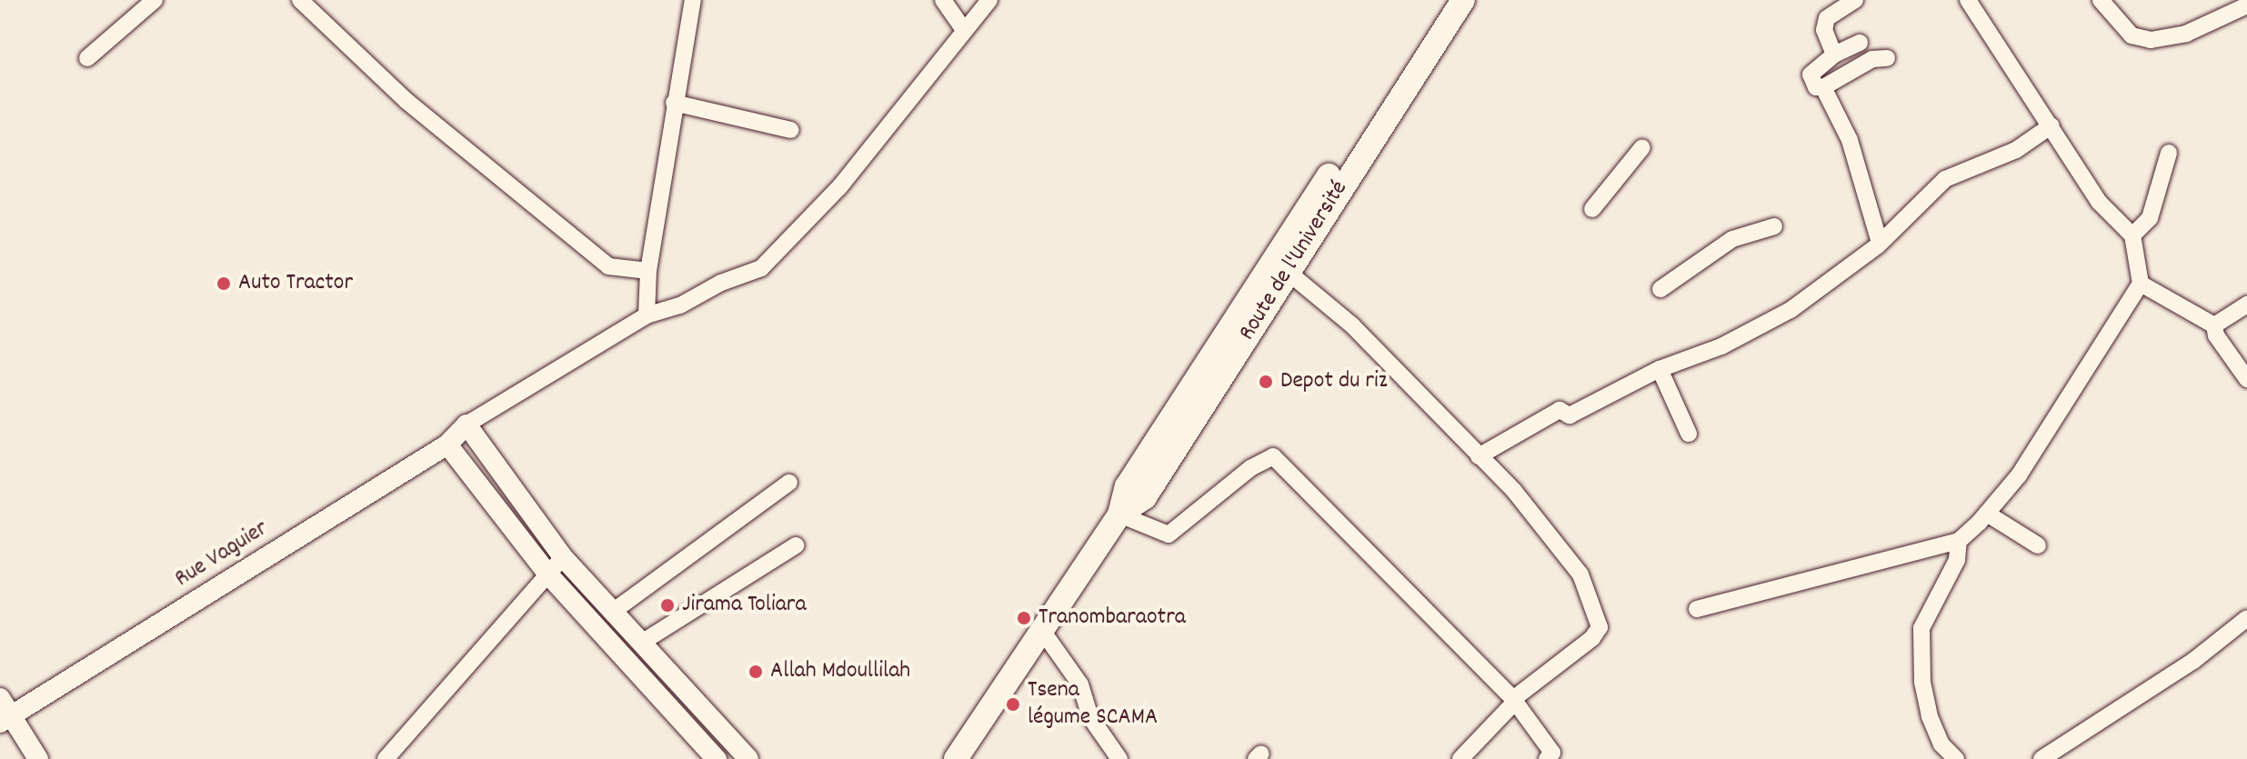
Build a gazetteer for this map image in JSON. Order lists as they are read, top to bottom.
{
  "streets": {
    "main road": ["Route de l'Université"],
    "street": ["Rue Vaguier"]
  },
  "places": [
    "Auto Tractor",
    "Depot du riz",
    "Jirama Toliara",
    "Tranombaraotra",
    "Allah Mdoullilah",
    "Tsena légume SCAMA"
  ]
}
